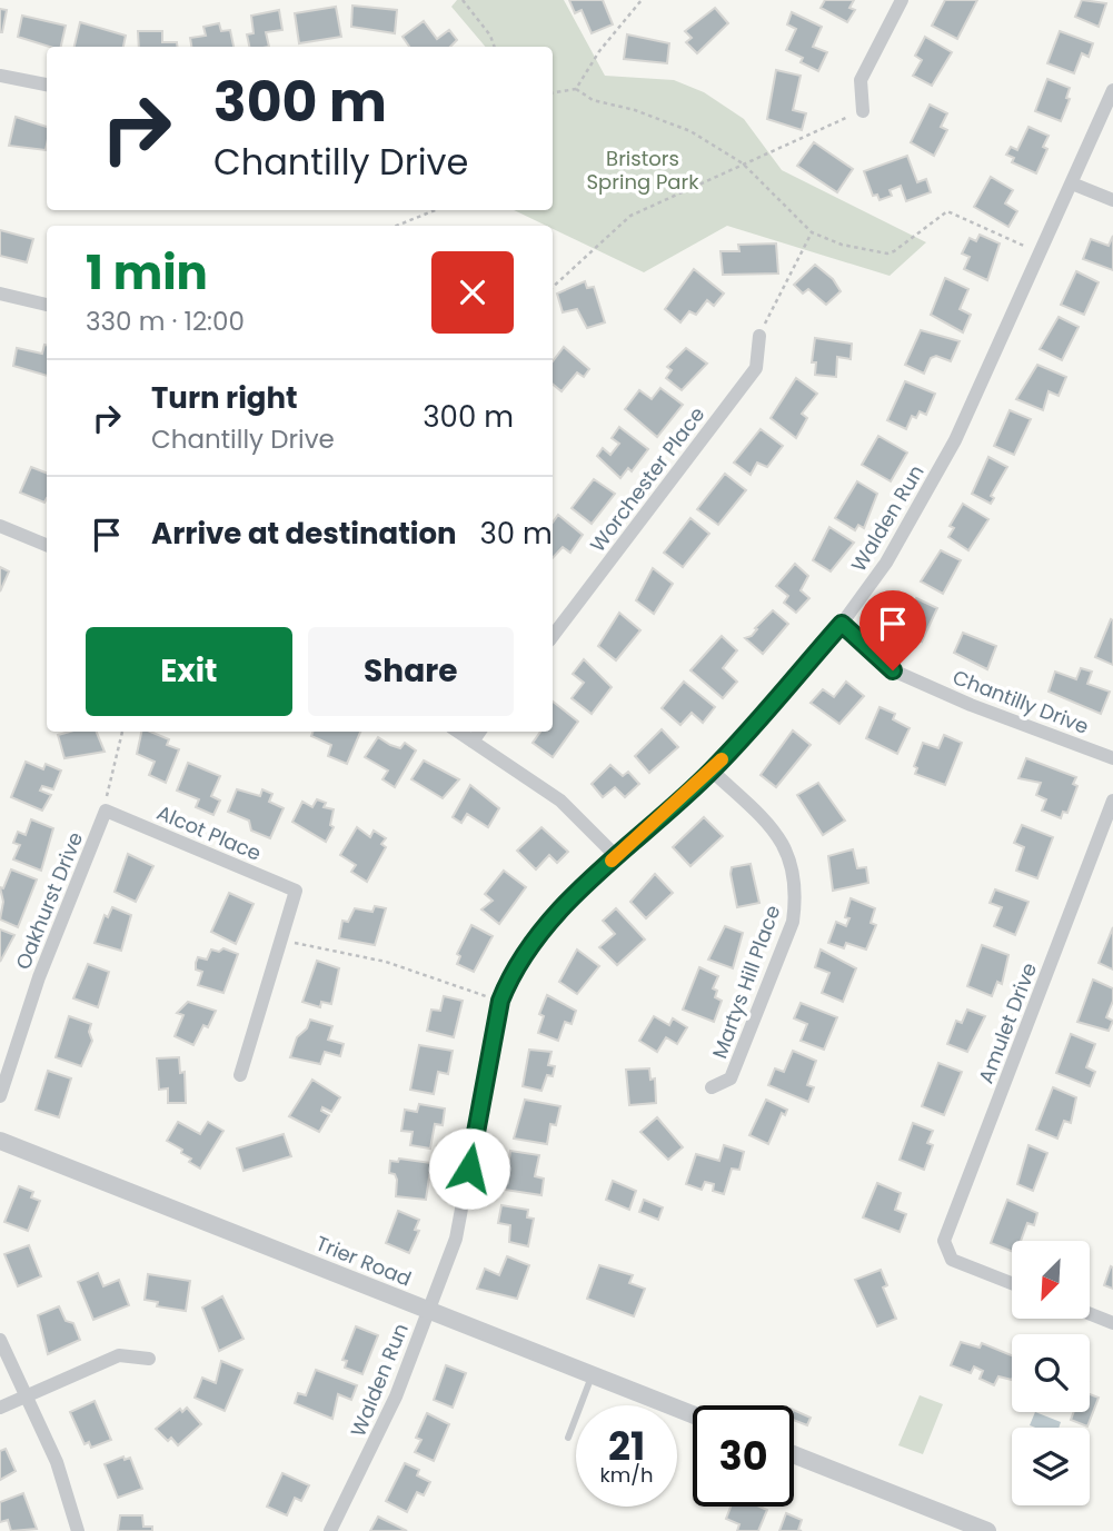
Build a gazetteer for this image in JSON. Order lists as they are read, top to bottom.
{
  "streets": {
    "street": [
      "Worchester Place",
      "Walden Run",
      "Chantilly Drive",
      "Alcot Place",
      "Oakhurst Drive",
      "Martys Hill Place",
      "Amulet Drive",
      "Trier Road"
    ]
  },
  "crossings": [
    ["Walden Run", "Chantilly Drive"],
    ["Walden Run", "Martys Hill Place"],
    ["Walden Run", "Trier Road"],
    ["Alcot Place", "Oakhurst Drive"]
  ],
  "parks": ["Bristors Spring Park"],
  "north": "bottom left",
  "page": {
    "turn": ["300 m", "Chantilly Drive"],
    "heading": ["1 min", "330 m · 12:00"],
    "list": [
      {
        "name": "Turn right",
        "note": "Chantilly Drive",
        "value": "300 m"
      },
      {
        "name": "Arrive at destination",
        "value": "30 m"
      }
    ],
    "buttons": ["Exit", "Share"],
    "speed": "21 km/h",
    "limit": "30"
  }
}
